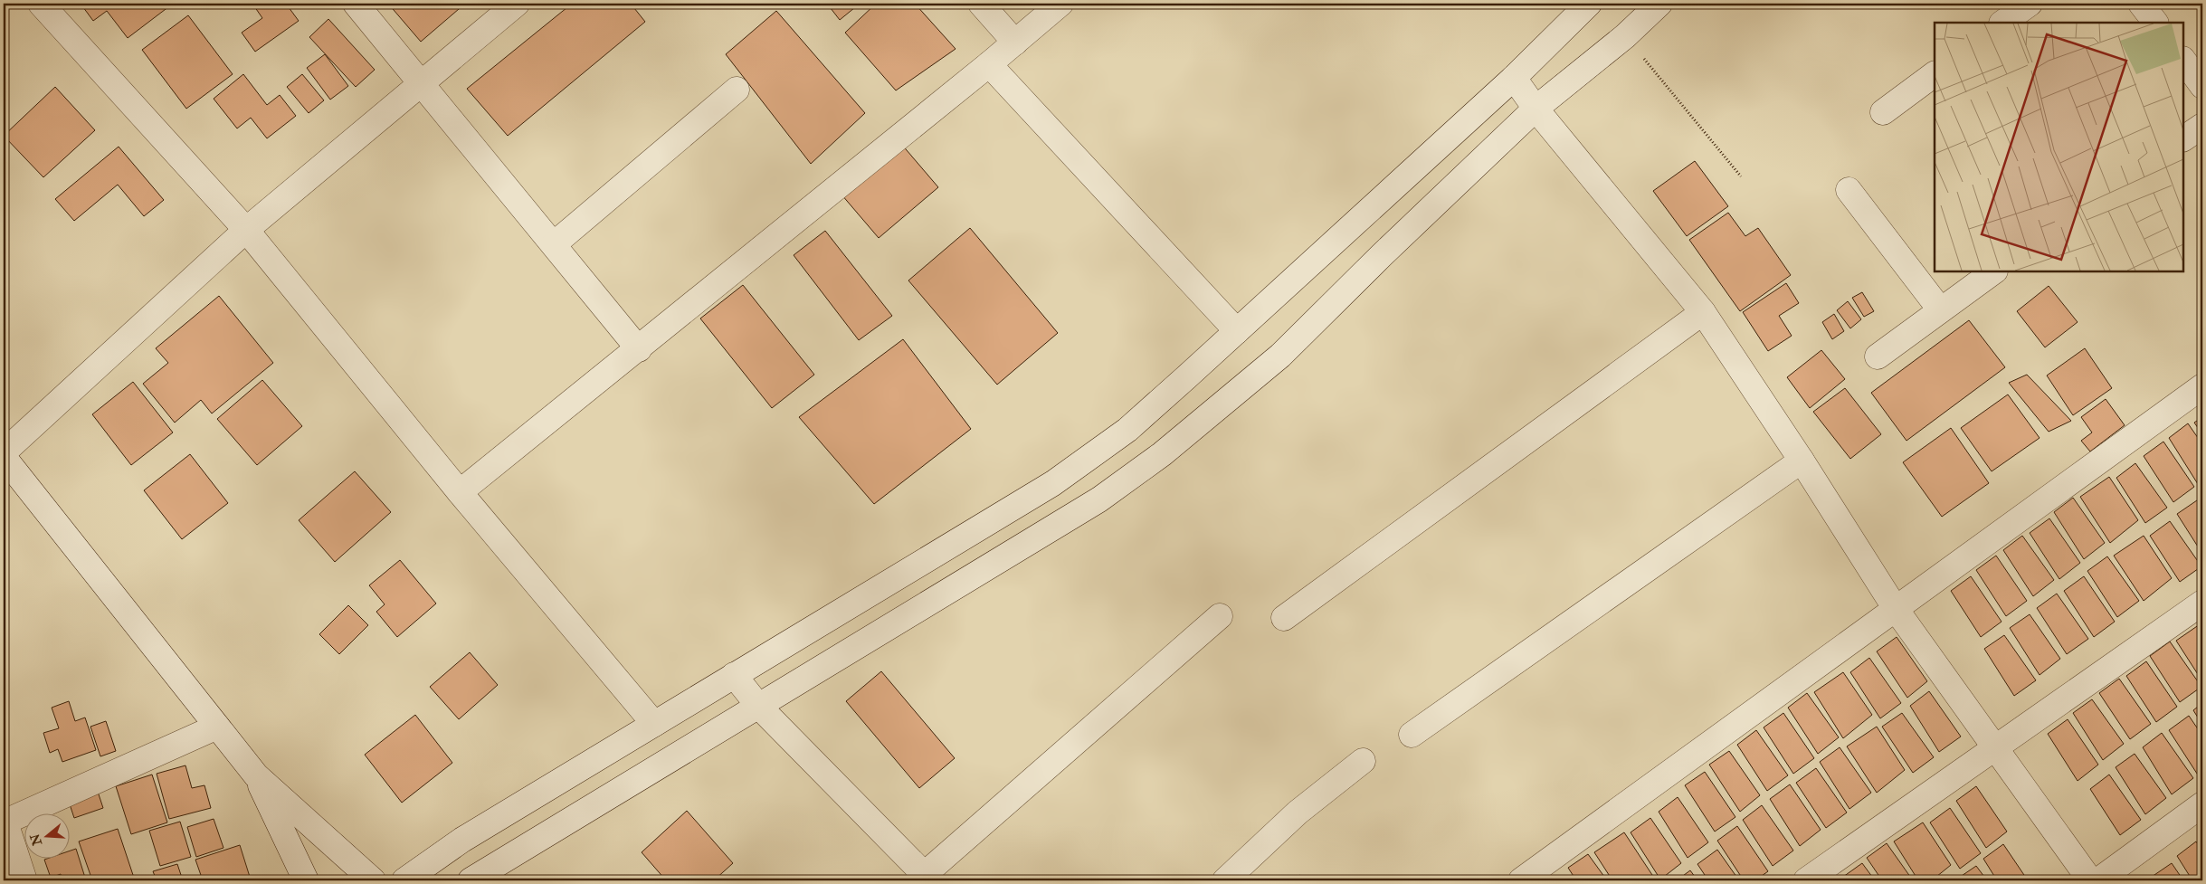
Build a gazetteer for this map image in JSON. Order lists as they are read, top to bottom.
{
  "north": "left"
}
